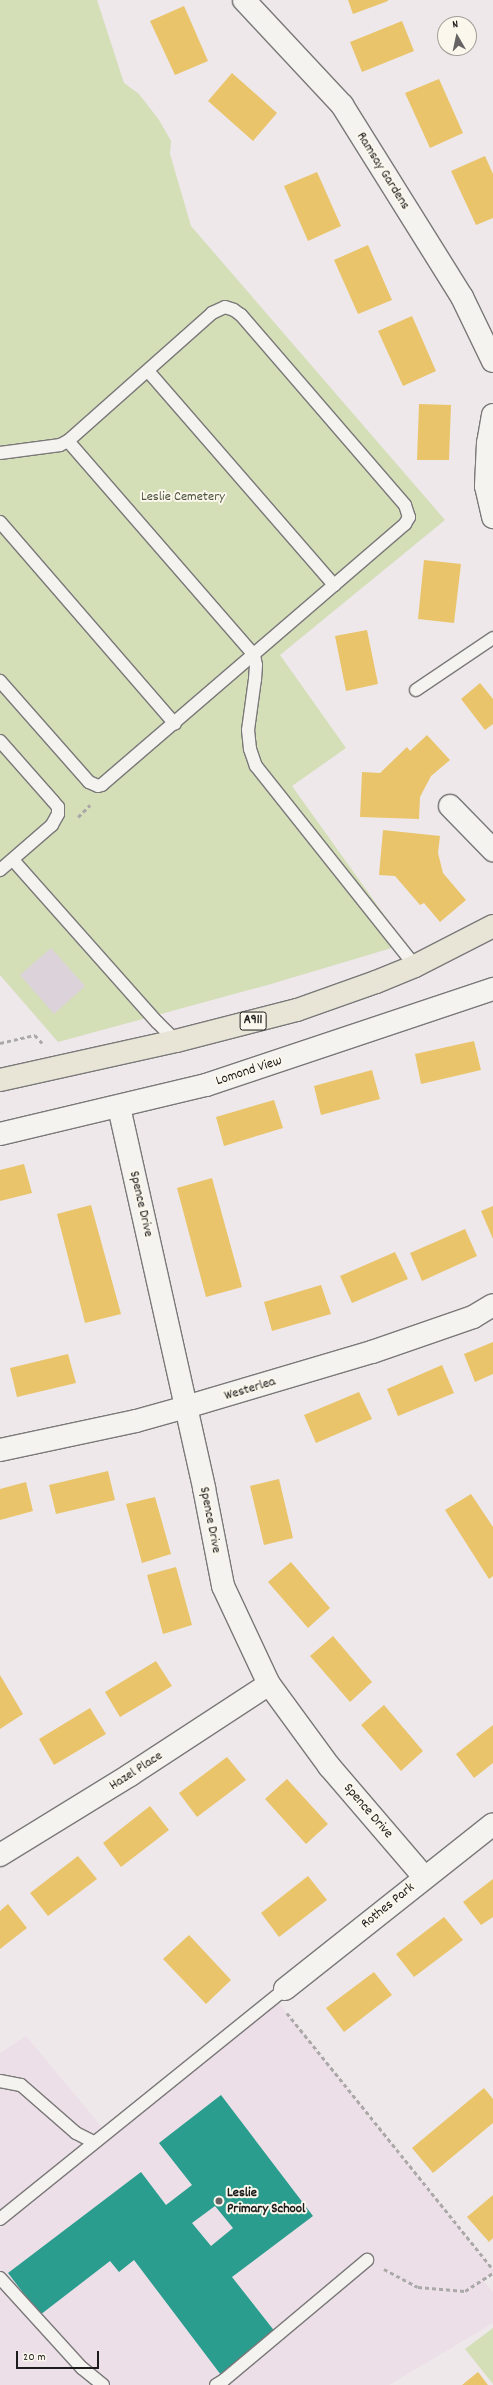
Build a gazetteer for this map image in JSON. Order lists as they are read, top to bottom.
{
  "streets": {
    "main road": ["A911"],
    "street": [
      "Ramsay Gardens",
      "Lomond View",
      "Spence Drive",
      "Westerlea",
      "Hazel Place",
      "Rothes Park"
    ]
  },
  "crossings": [
    ["Lomond View", "Spence Drive"],
    ["Spence Drive", "Westerlea"],
    ["Spence Drive", "Hazel Place"],
    ["Spence Drive", "Rothes Park"]
  ],
  "parks": ["Leslie Cemetery"],
  "places": ["Leslie Primary School"],
  "scale_bar": "20 m",
  "north": "top"
}
